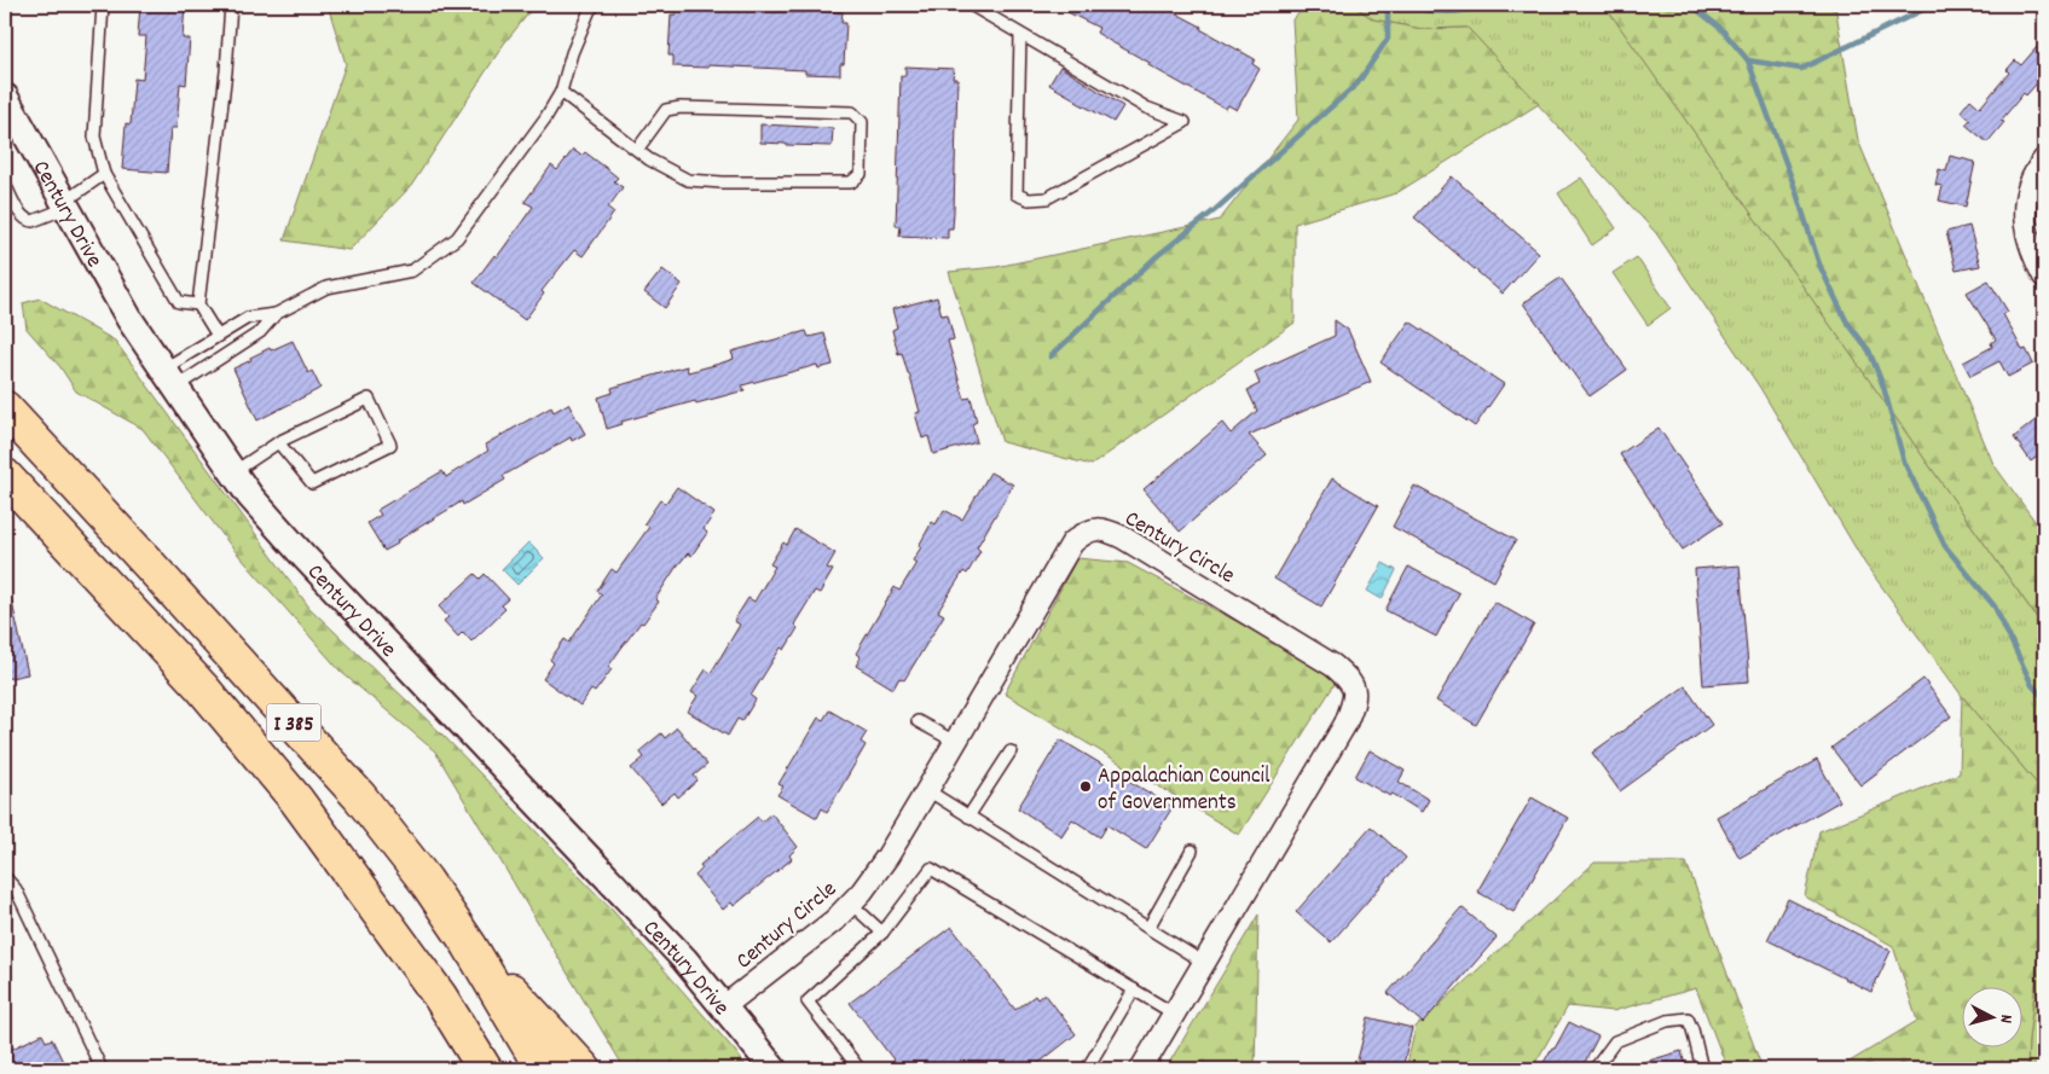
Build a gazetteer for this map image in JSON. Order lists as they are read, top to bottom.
{
  "streets": {
    "highway": ["I 385"],
    "street": ["Century Drive", "Century Circle"]
  },
  "crossings": [
    ["Century Drive", "Century Circle"]
  ],
  "places": ["Appalachian Council of Governments"],
  "north": "right"
}
